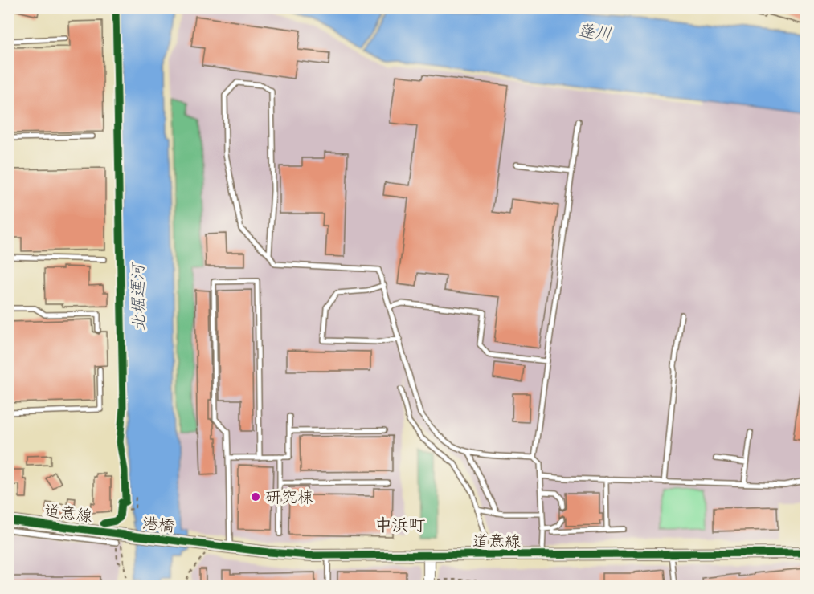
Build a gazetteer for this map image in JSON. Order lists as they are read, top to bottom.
{
  "streets": {
    "street": ["道意線", "港橋"]
  },
  "crossings": [
    ["道意線", "港橋"]
  ],
  "districts": ["中浜町"],
  "water": ["蓬川", "北堀運河"],
  "places": ["研究棟"]
}
